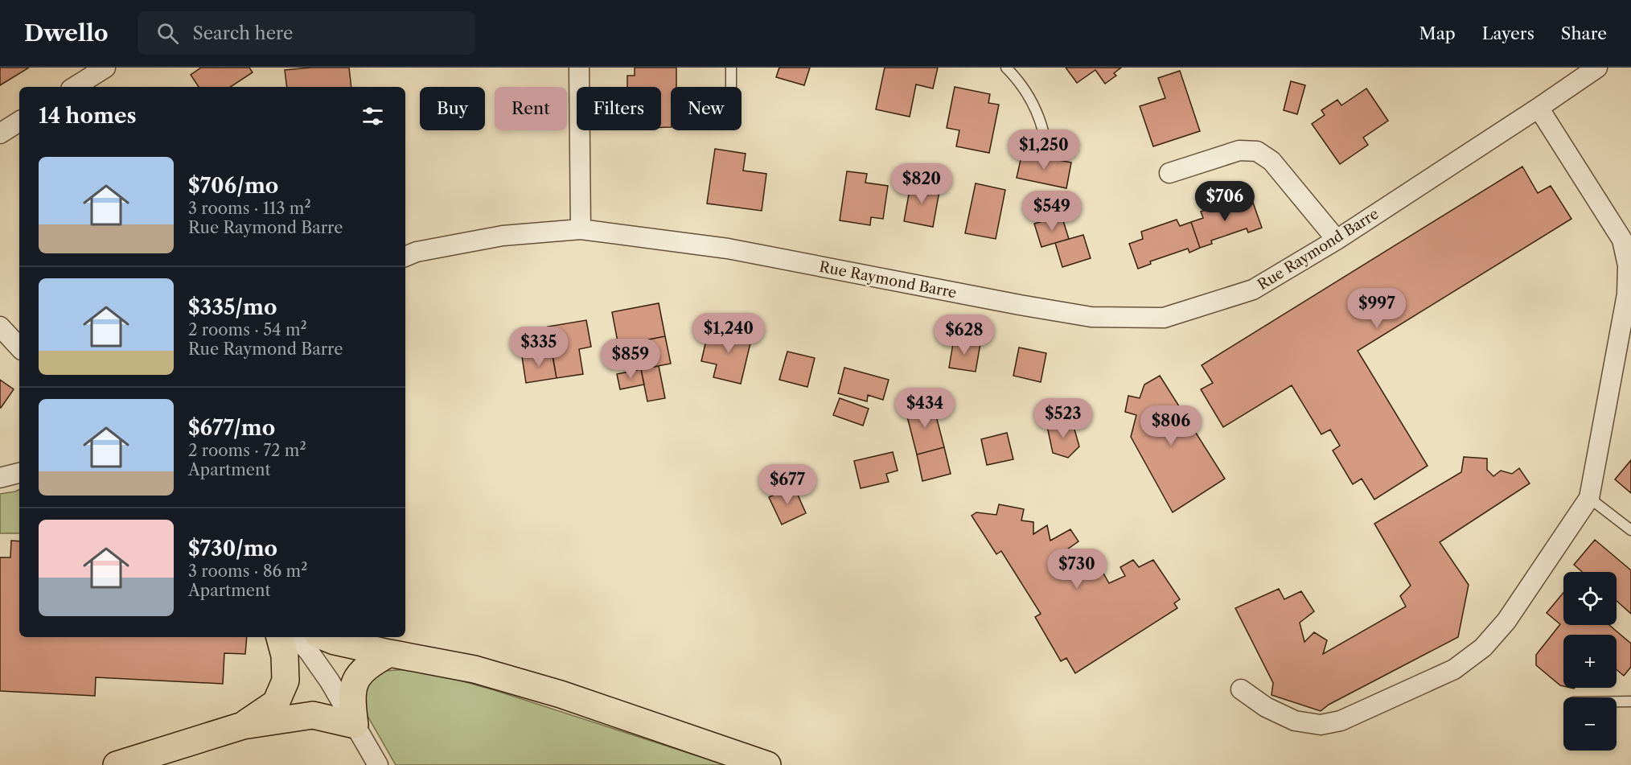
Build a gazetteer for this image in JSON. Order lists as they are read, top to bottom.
{
  "streets": {
    "street": ["Rue Raymond Barre"]
  },
  "page": {
    "header": "Dwello",
    "search": "Search here",
    "nav": ["Map", "Layers", "Share"],
    "chip": [
      "Buy",
      "Rent",
      "Filters",
      "New"
    ],
    "heading": "14 homes",
    "price": [
      "$1,250",
      "$820",
      "$706",
      "$549",
      "$997",
      "$1,240",
      "$628",
      "$335",
      "$859",
      "$434",
      "$523",
      "$806",
      "$677",
      "$730"
    ],
    "list": [
      {
        "name": "$706/mo",
        "note": "3 rooms · 113 m² · Rue Raymond Barre"
      },
      {
        "name": "$335/mo",
        "note": "2 rooms · 54 m² · Rue Raymond Barre"
      },
      {
        "name": "$677/mo",
        "note": "2 rooms · 72 m² · Apartment"
      },
      {
        "name": "$730/mo",
        "note": "3 rooms · 86 m² · Apartment"
      }
    ],
    "map_buttons": ["+", "−"]
  }
}
